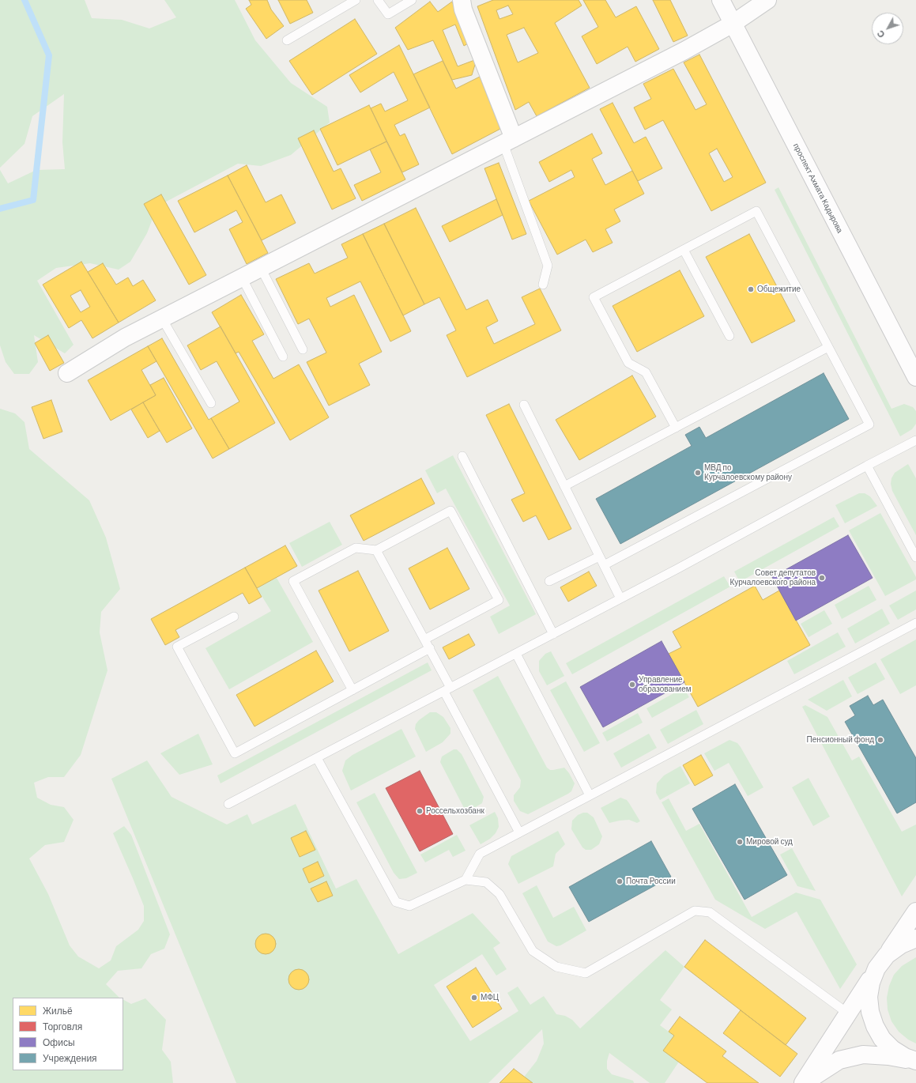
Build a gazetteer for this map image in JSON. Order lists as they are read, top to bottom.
{
  "streets": {
    "street": ["проспект Ахмата Кадырова"]
  },
  "places": [
    "Общежитие",
    "МВД по Курчалоевскому району",
    "Совет депутатов Курчалоевского района",
    "Управление образованием",
    "Пенсионный фонд",
    "Россельхозбанк",
    "Мировой суд",
    "Почта России",
    "МФЦ"
  ],
  "legend": [
    "Жильё",
    "Торговля",
    "Офисы",
    "Учреждения"
  ],
  "north": "bottom left"
}
